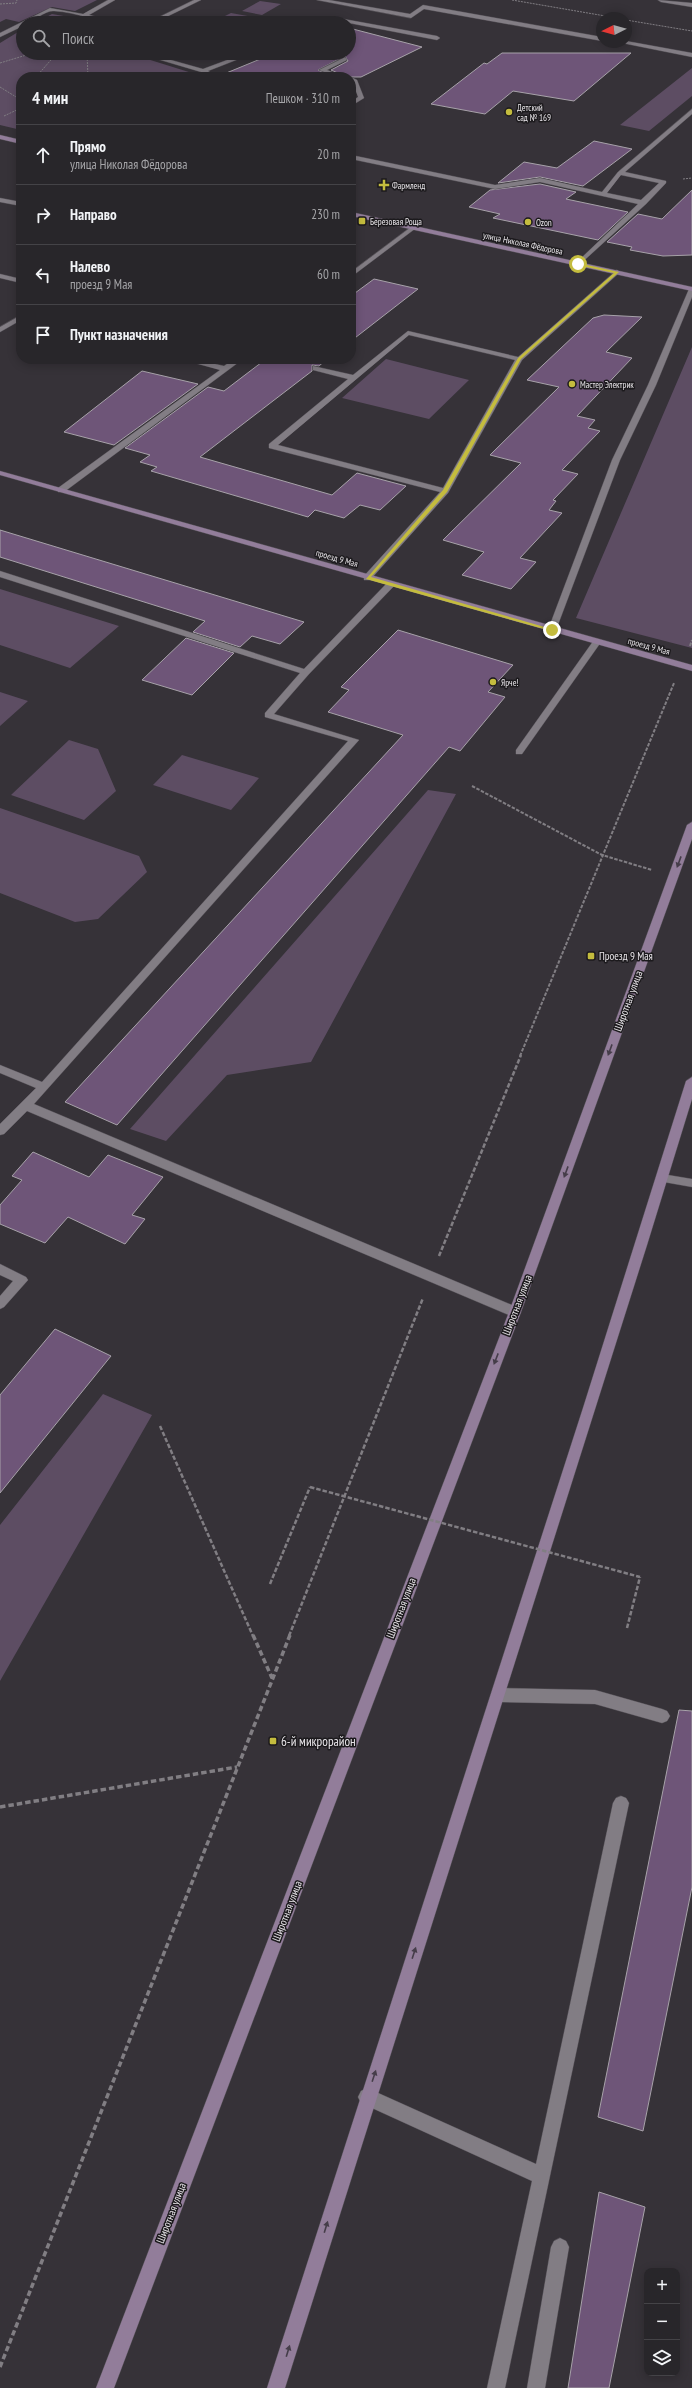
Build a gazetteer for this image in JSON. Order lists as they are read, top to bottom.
{
  "streets": {
    "main road": ["улица Николая Фёдорова", "проезд 9 Мая", "Широтная улица"]
  },
  "one_way": ["Широтная улица"],
  "places": {
    "other": [
      "Детский сад № 169",
      "Ozon",
      "Мастер Электрик",
      "Ярче!"
    ],
    "health": ["Фармленд"],
    "transit": ["Березовая Роща", "Проезд 9 Мая", "6-й микрорайон"]
  },
  "north": "left",
  "page": {
    "search": "Поиск",
    "heading": ["4 мин", "Пешком · 310 m"],
    "list": [
      ["Прямо", "улица Николая Фёдорова", "20 m"],
      ["Направо", "230 m"],
      ["Налево", "проезд 9 Мая", "60 m"],
      "Пункт назначения"
    ],
    "map_buttons": ["+", "−"]
  }
}
